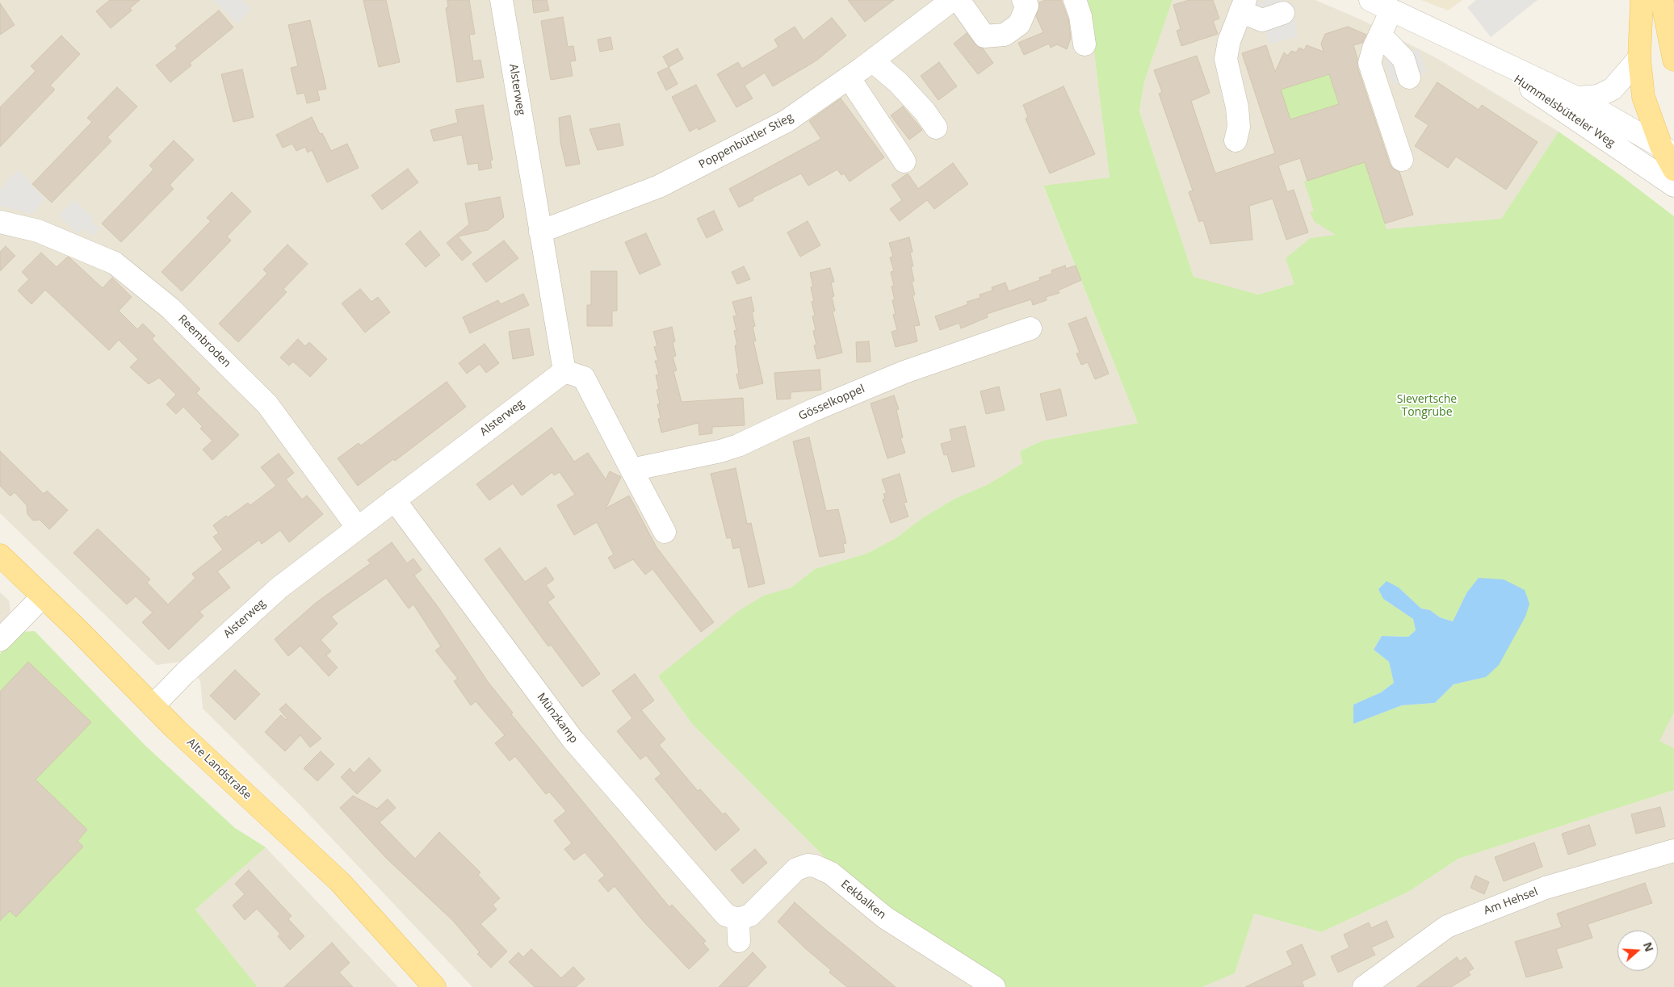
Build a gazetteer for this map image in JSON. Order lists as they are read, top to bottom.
{
  "streets": {
    "main road": ["Alte Landstraße"],
    "street": [
      "Alsterweg",
      "Hummelsbütteler Weg",
      "Poppenbüttler Stieg",
      "Reembroden",
      "Gösselkoppel",
      "Münzkamp",
      "Eekbalken",
      "Am Hehsel"
    ]
  },
  "crossings": [
    ["Alsterweg", "Poppenbüttler Stieg"],
    ["Alsterweg", "Reembroden"],
    ["Alsterweg", "Münzkamp"],
    ["Alsterweg", "Alte Landstraße"],
    ["Münzkamp", "Eekbalken"]
  ],
  "parks": ["Sievertsche Tongrube"],
  "north": "right"
}
